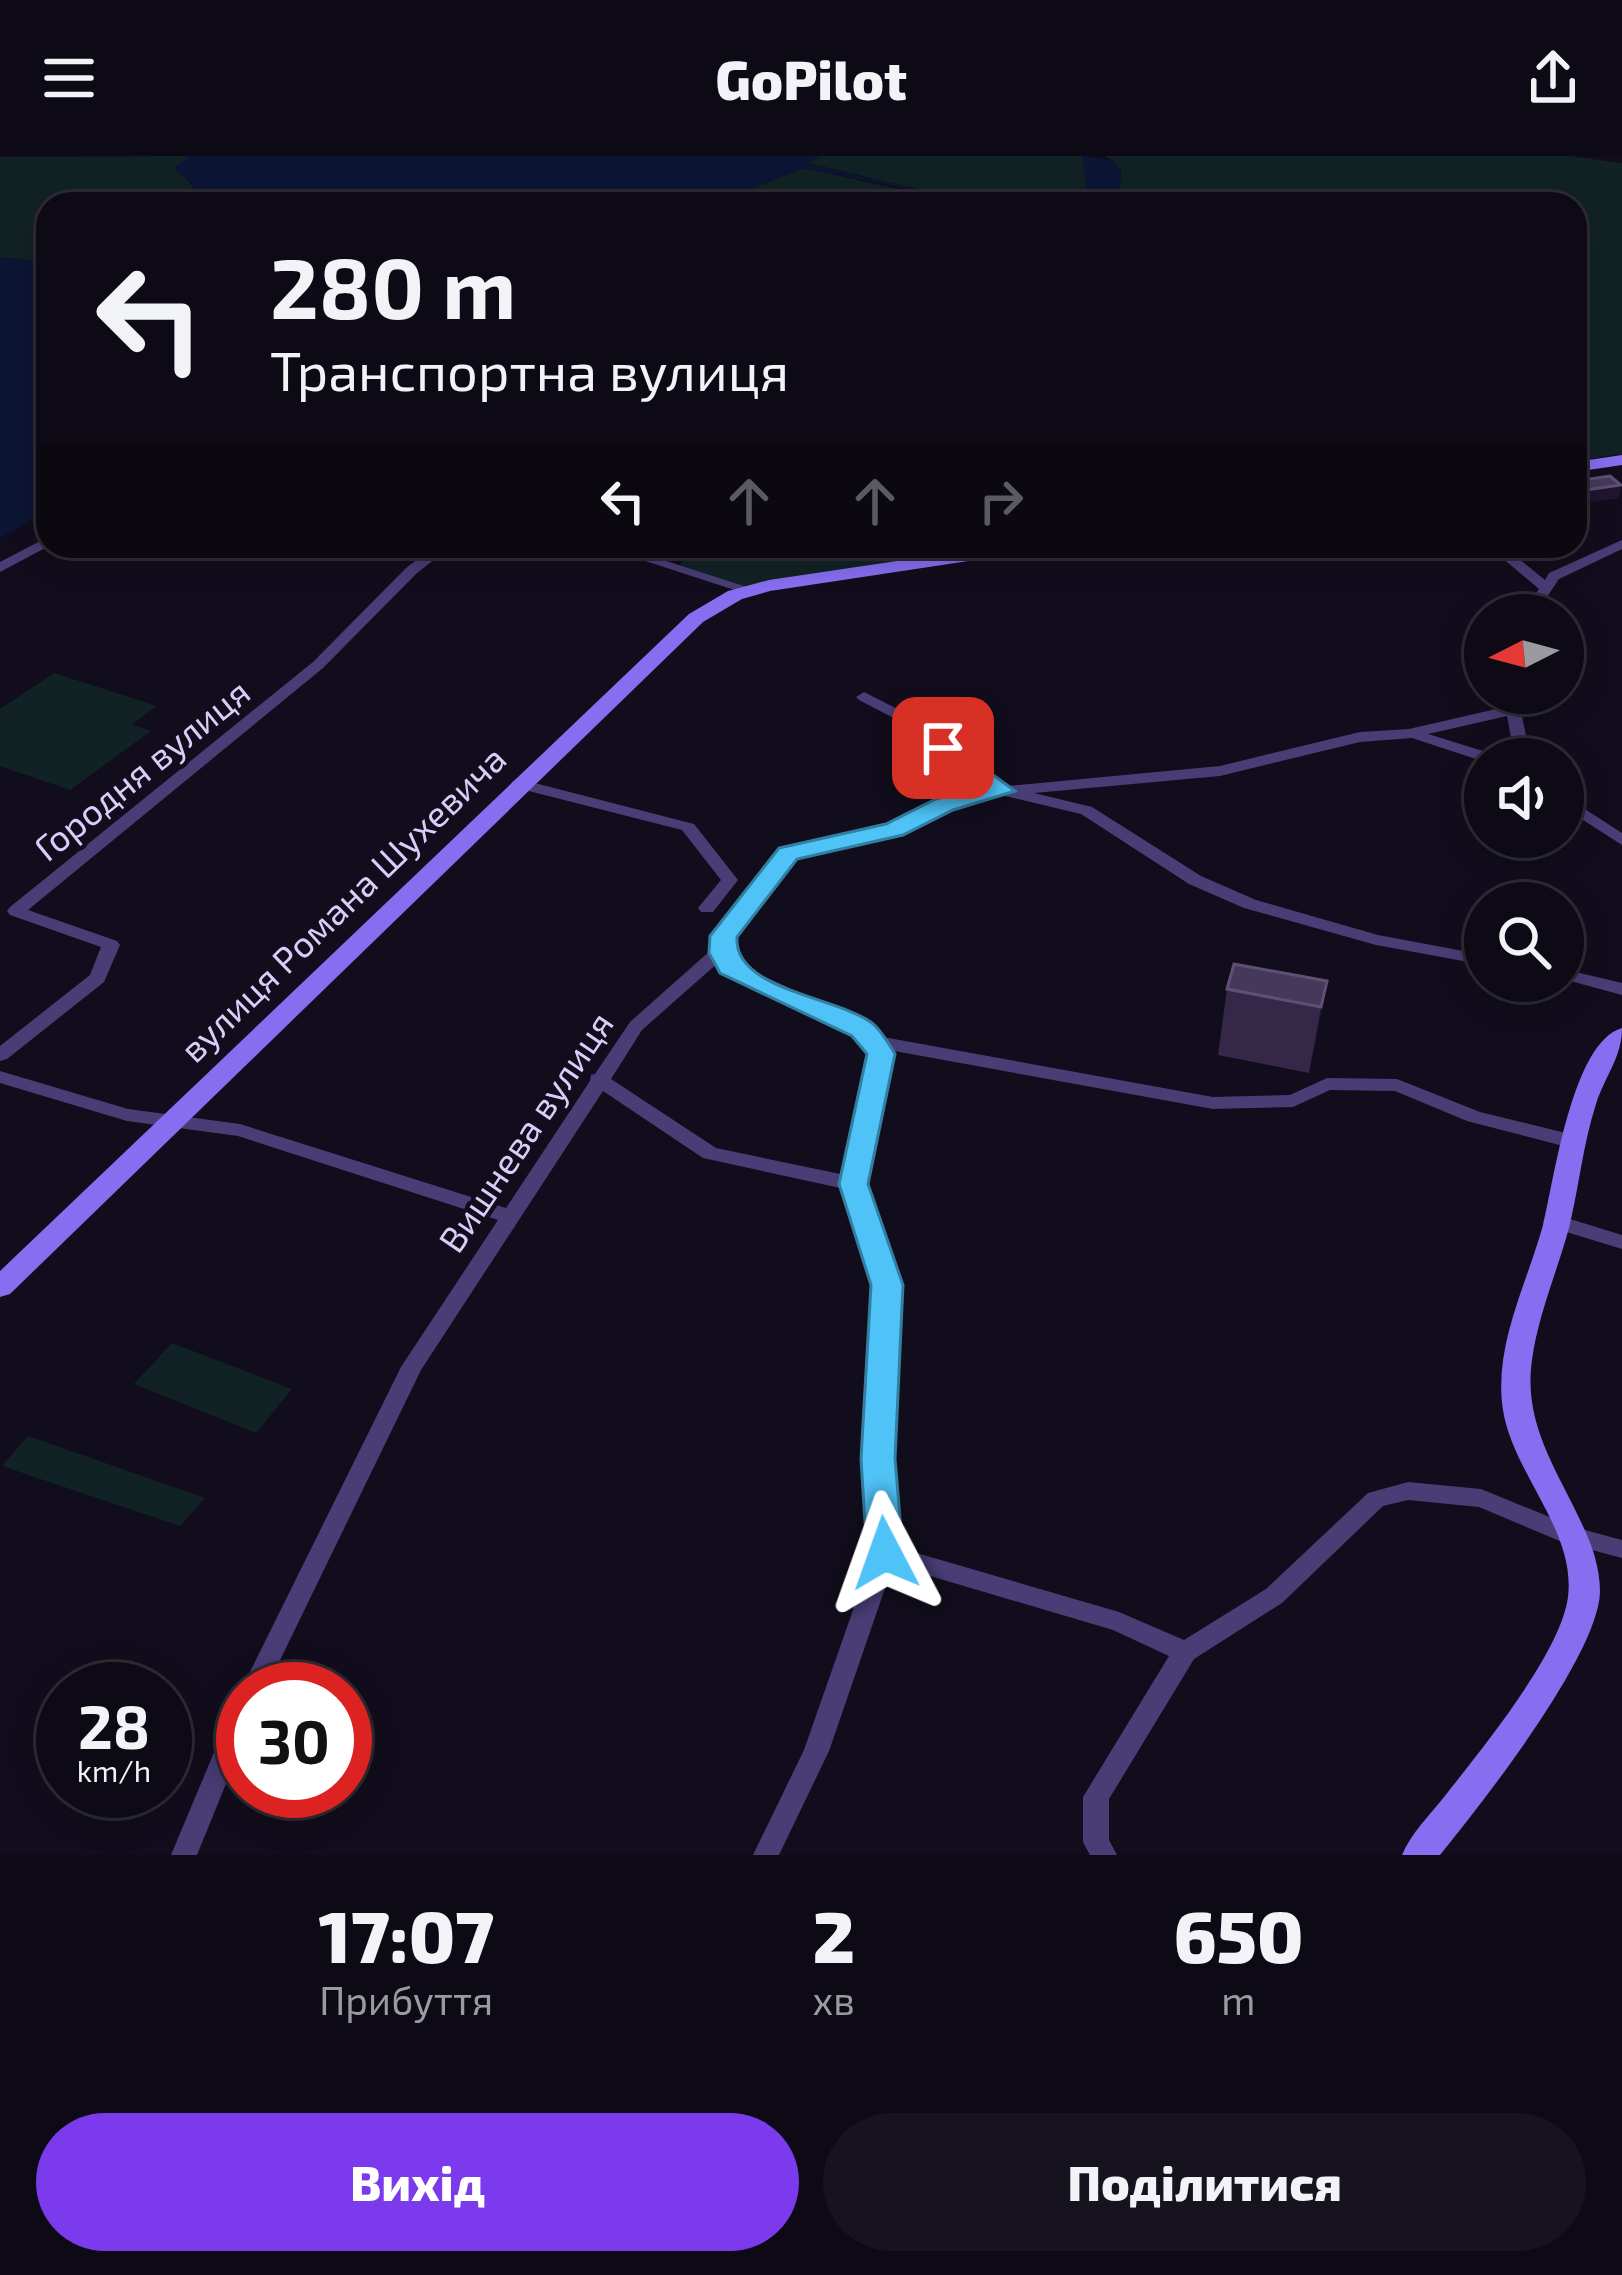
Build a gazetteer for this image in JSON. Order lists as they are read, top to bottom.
{
  "streets": {
    "main road": ["вулиця Романа Шухевича"],
    "street": ["Городня вулиця", "Вишнева вулиця"]
  },
  "north": "left",
  "page": {
    "header": "GoPilot",
    "turn": ["280 m", "Транспортна вулиця"],
    "speed": "28 km/h",
    "limit": "30",
    "eta": [
      "17:07",
      "Прибуття",
      "2",
      "хв",
      "650",
      "m"
    ],
    "buttons": ["Вихід", "Поділитися"]
  }
}
